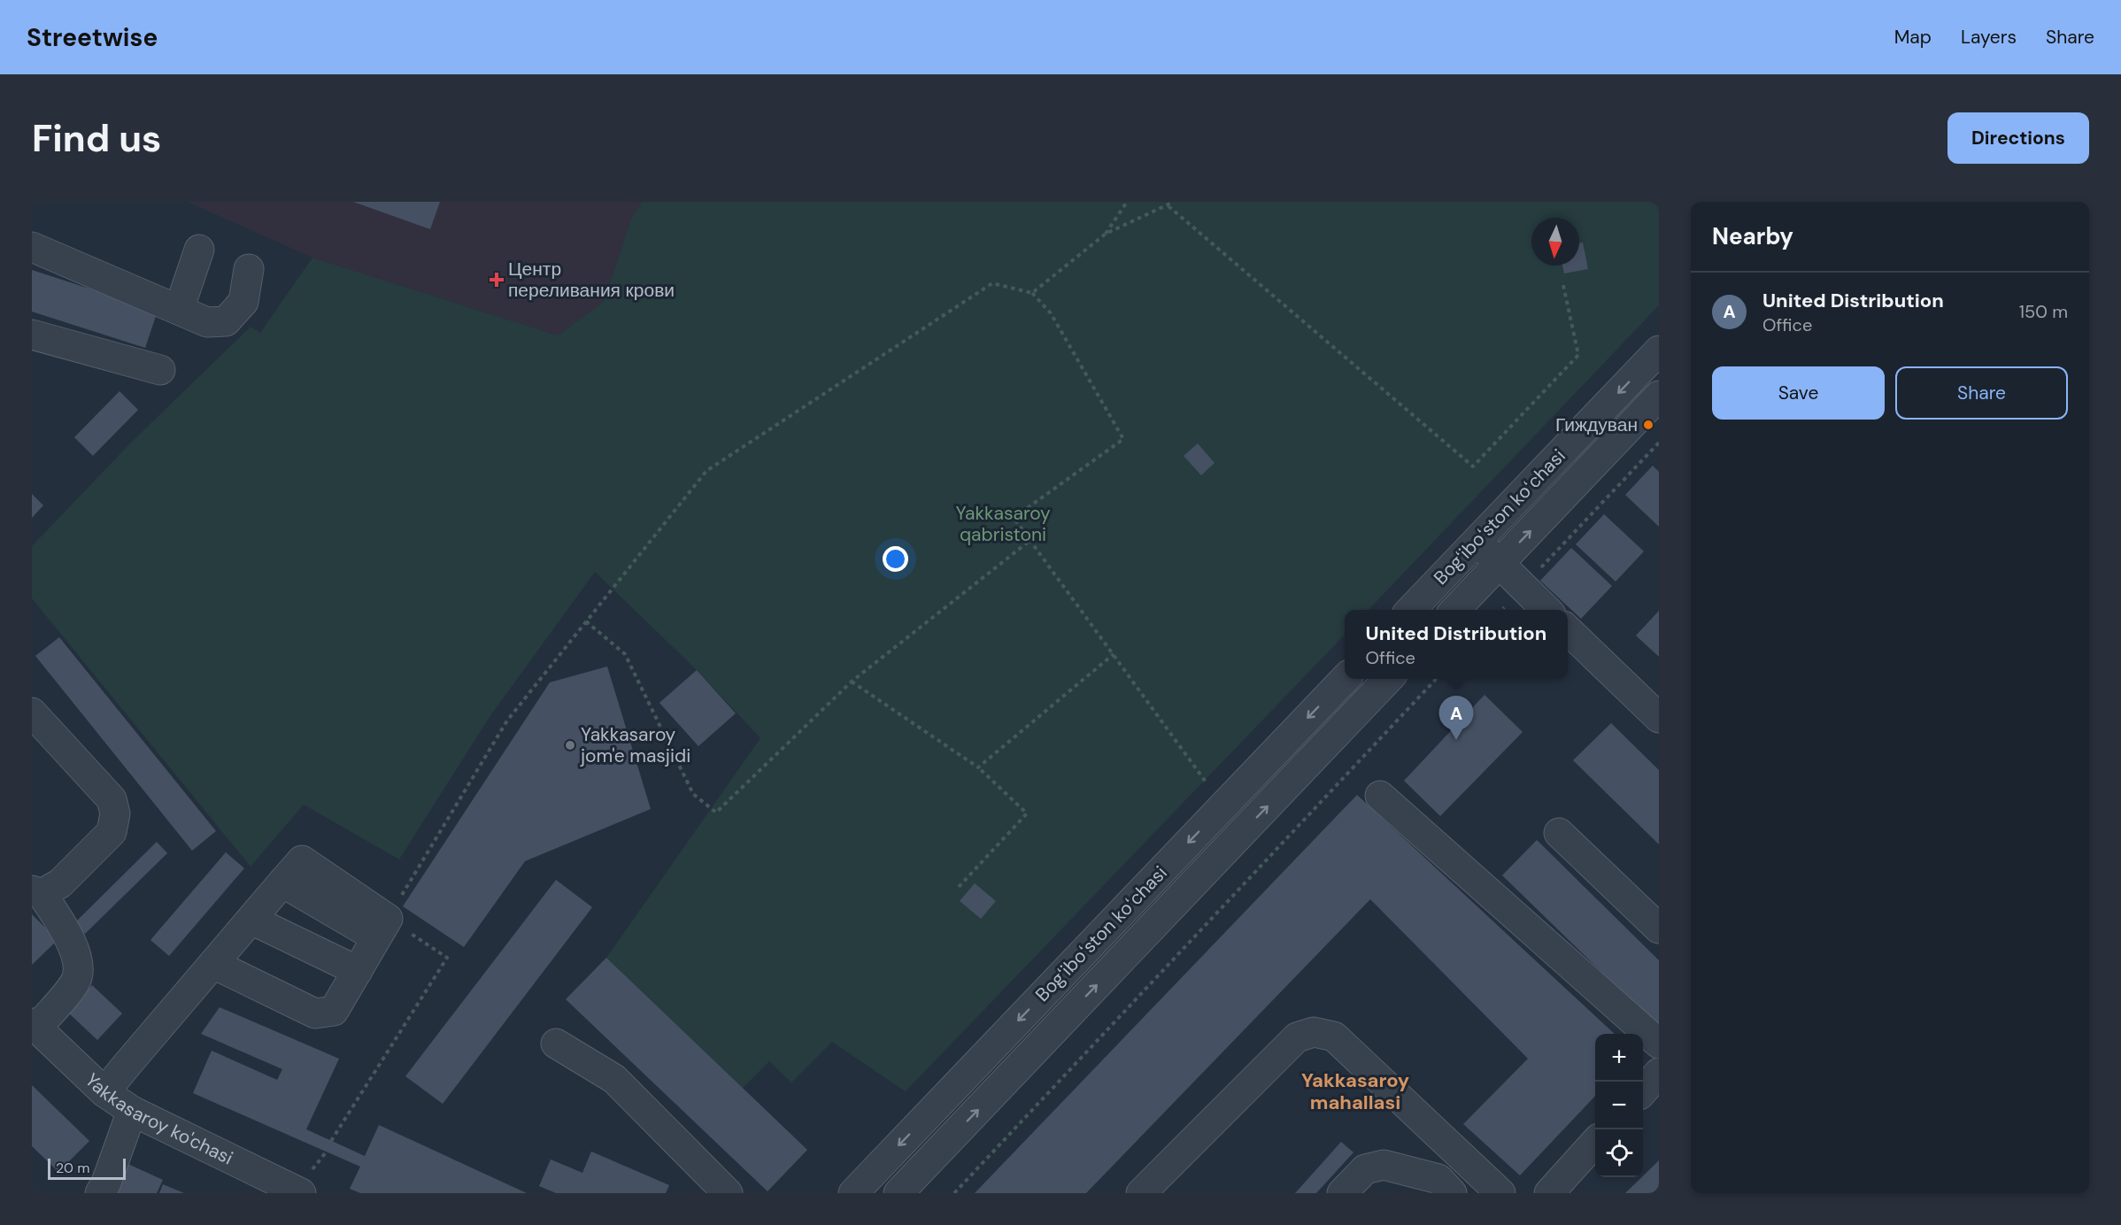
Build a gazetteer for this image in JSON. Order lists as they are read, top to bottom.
{
  "streets": {
    "street": ["Bogʻiboʻston koʻchasi", "Yakkasaroy ko'chasi"]
  },
  "districts": ["Yakkasaroy mahallasi"],
  "parks": ["Yakkasaroy qabristoni"],
  "places": {
    "health": ["Центр переливания крови"],
    "other": ["Гиждуван", "Yakkasaroy jom'e masjidi"]
  },
  "scale_bar": "20 m",
  "north": "bottom",
  "page": {
    "header": "Streetwise",
    "nav": ["Map", "Layers", "Share"],
    "buttons": [
      "Directions",
      ["Save", "Share"]
    ],
    "title": "Find us",
    "heading": "Nearby",
    "list": [
      {
        "mark": "A",
        "name": "United Distribution",
        "note": "Office",
        "value": "150 m"
      }
    ],
    "popup": ["United Distribution", "Office"],
    "pins": "A",
    "map_buttons": ["+", "−"],
    "scale": "20 m"
  }
}
